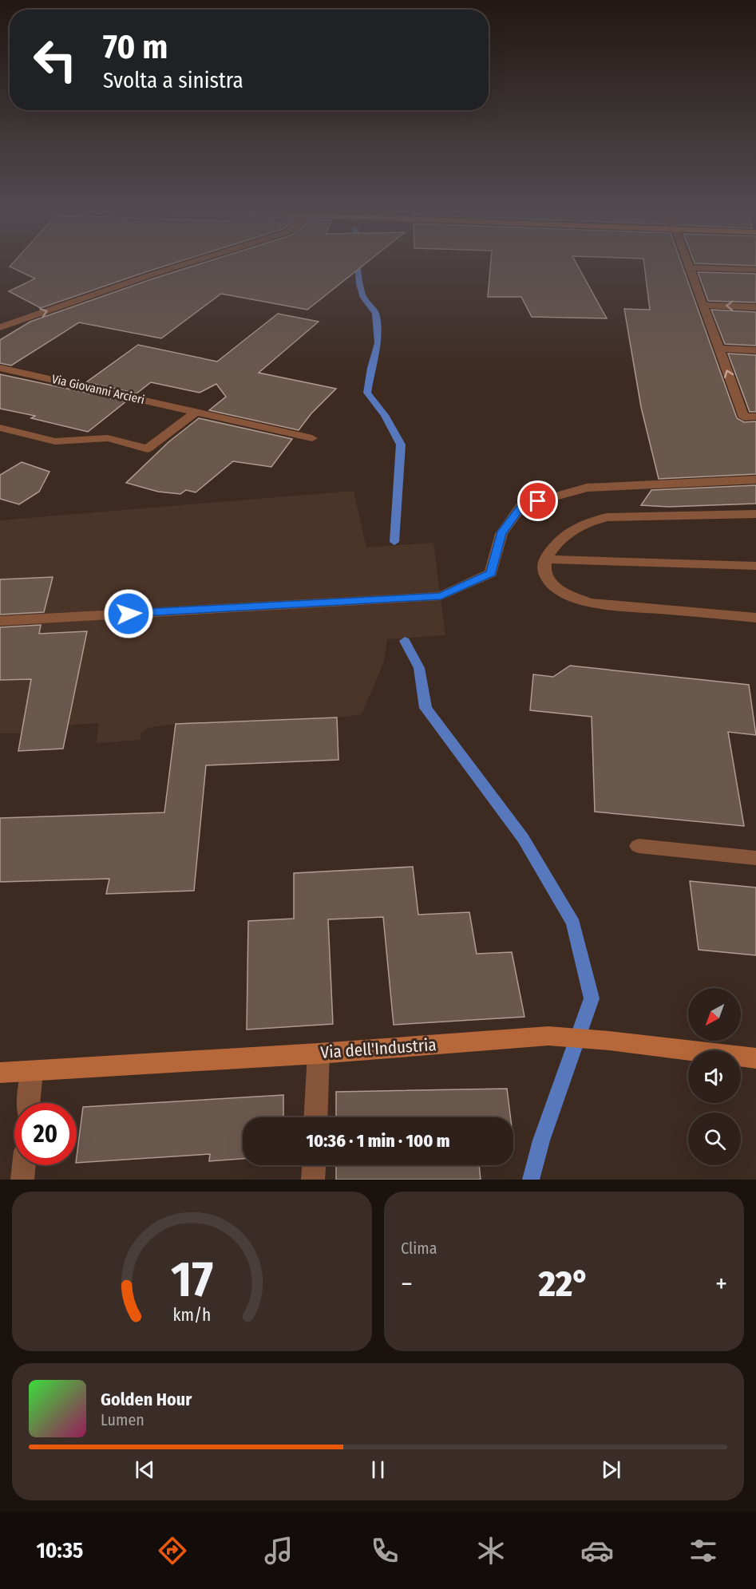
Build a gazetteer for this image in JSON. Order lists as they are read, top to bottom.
{
  "streets": {
    "street": ["Via Giovanni Arcieri", "Via dell'Industria"]
  },
  "north": "bottom left",
  "page": {
    "turn": ["70 m", "Svolta a sinistra"],
    "limit": "20",
    "trip": "10:36 · 1 min · 100 m",
    "tile": "Clima",
    "heat": ["−", "22°", "+"],
    "song": ["Golden Hour", "Lumen"],
    "tabs": "10:35",
    "gauge": ["17", "km/h"]
  }
}
